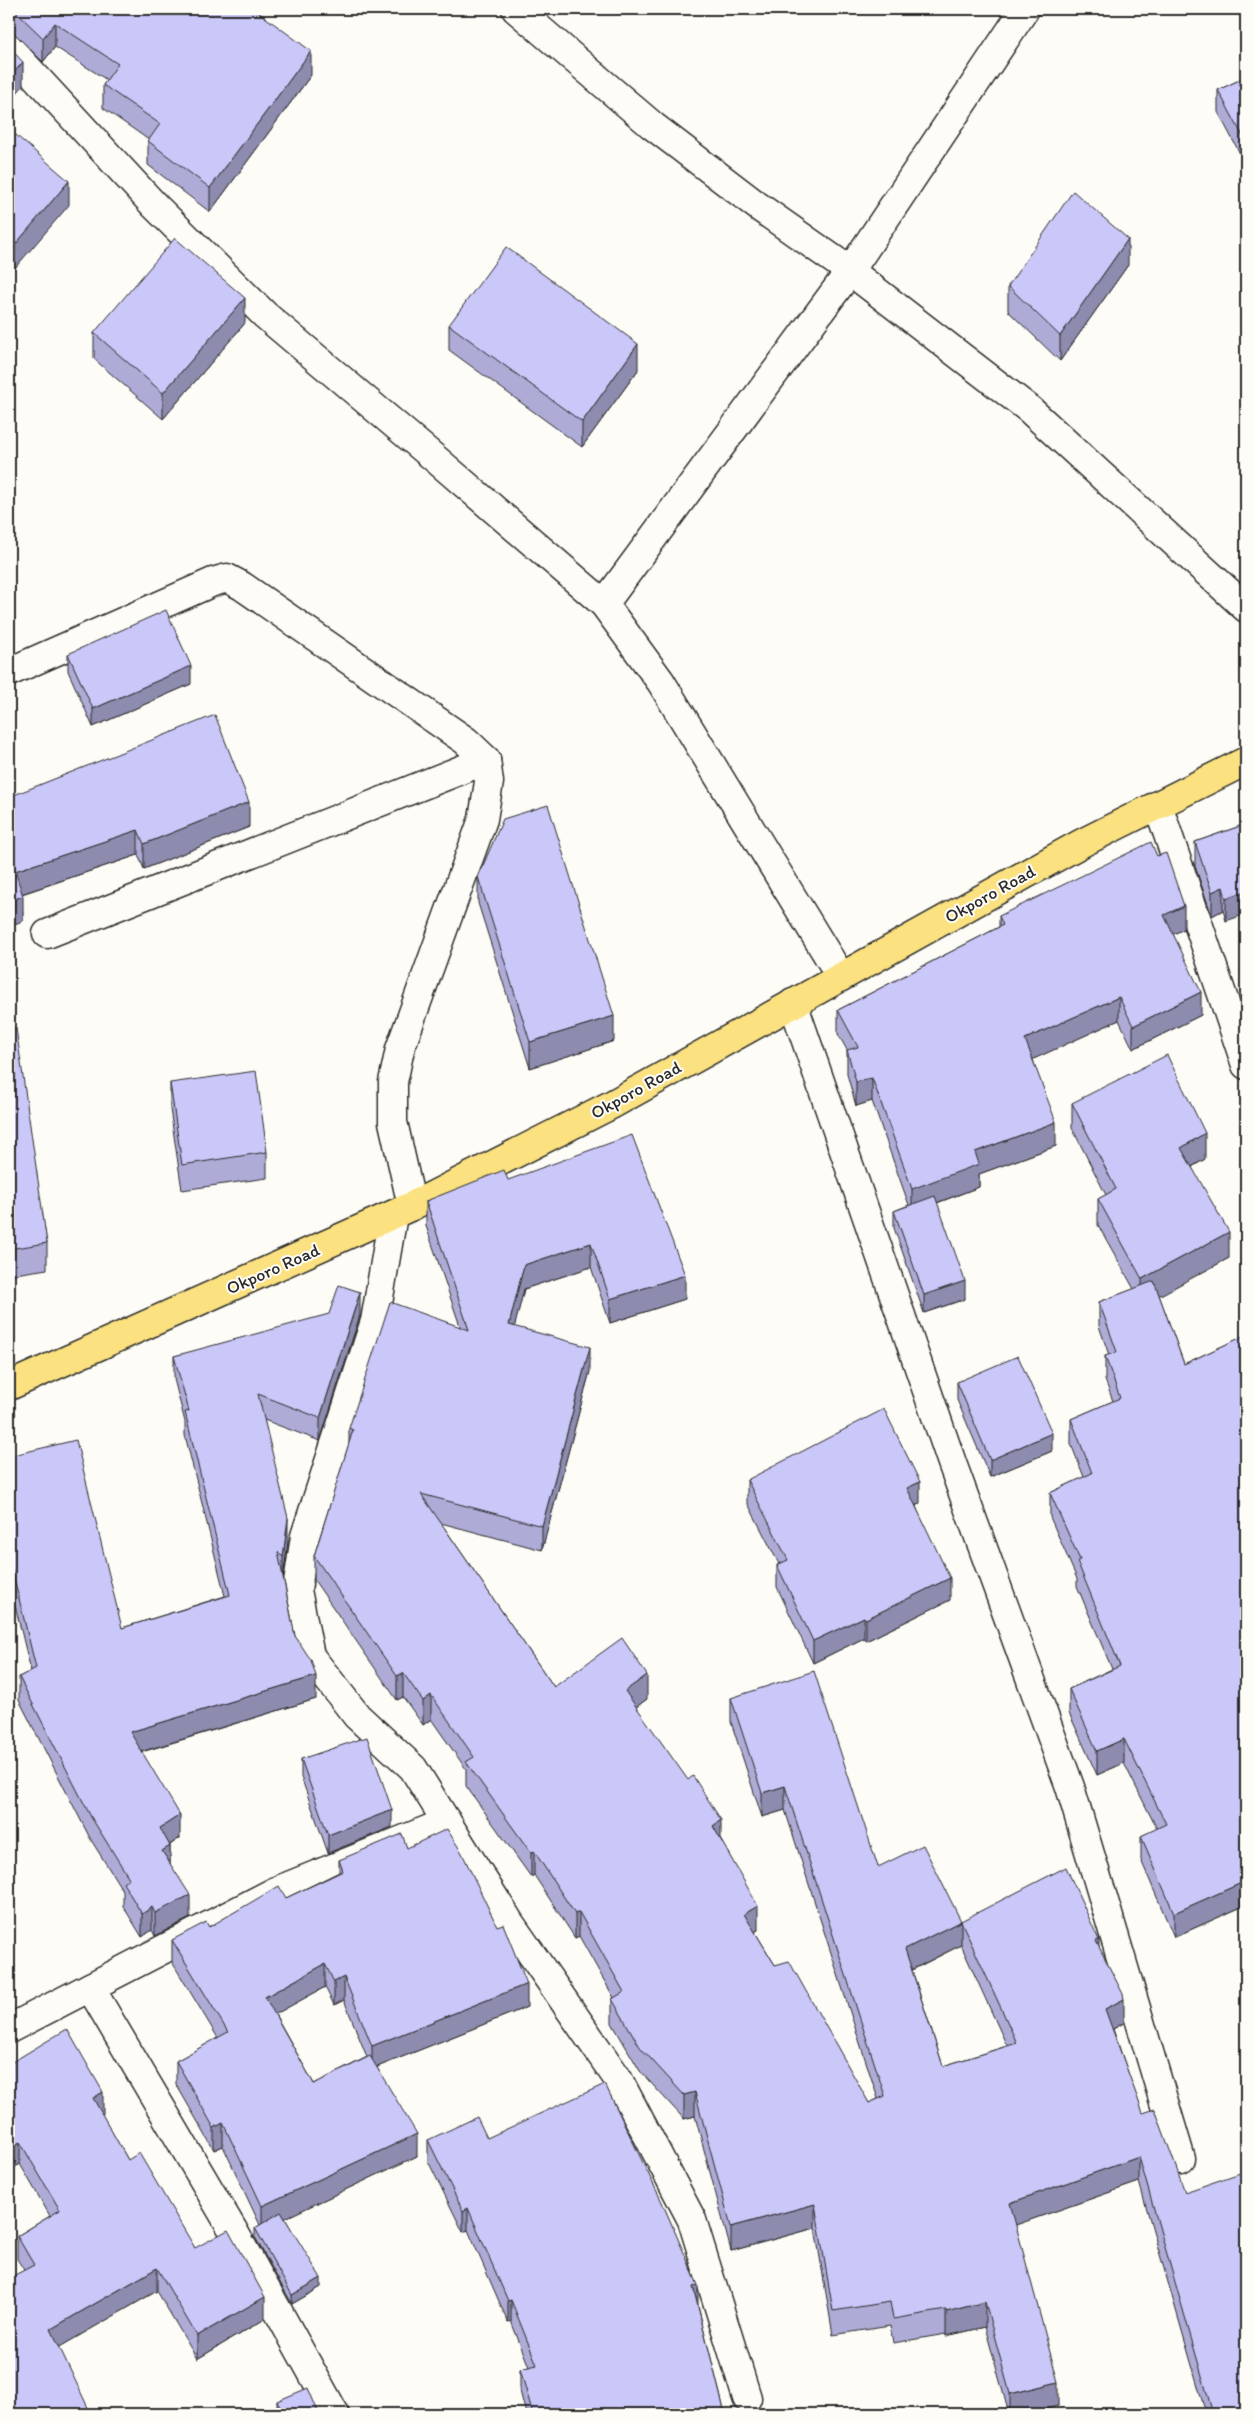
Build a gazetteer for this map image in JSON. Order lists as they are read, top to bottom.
{
  "streets": {
    "main road": ["Okporo Road"]
  }
}
